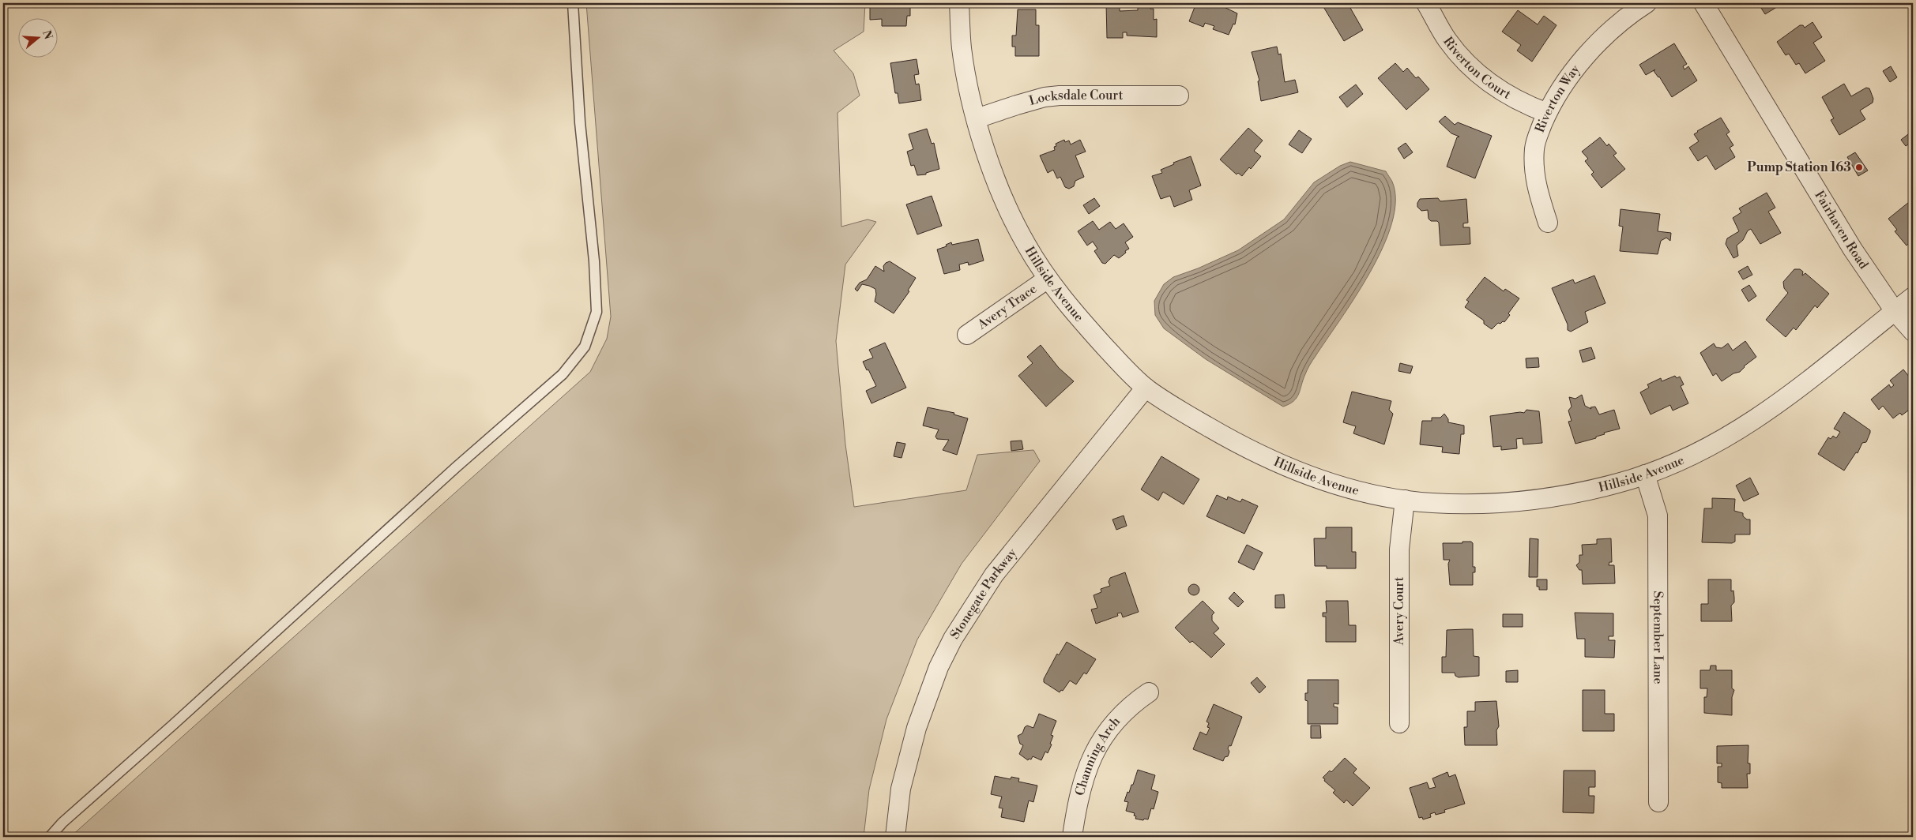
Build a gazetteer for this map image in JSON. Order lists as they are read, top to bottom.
{
  "streets": {
    "street": [
      "Riverton Court",
      "Locksdale Court",
      "Riverton Way",
      "Fairhaven Road",
      "Hillside Avenue",
      "Avery Trace",
      "Stonegate Parkway",
      "Avery Court",
      "September Lane",
      "Channing Arch"
    ]
  },
  "crossings": [
    ["Riverton Court", "Riverton Way"],
    ["Locksdale Court", "Hillside Avenue"],
    ["Fairhaven Road", "Hillside Avenue"],
    ["Hillside Avenue", "Avery Trace"],
    ["Hillside Avenue", "Stonegate Parkway"],
    ["Hillside Avenue", "Avery Court"],
    ["Hillside Avenue", "September Lane"]
  ],
  "places": ["Pump Station 163"],
  "north": "right"
}
